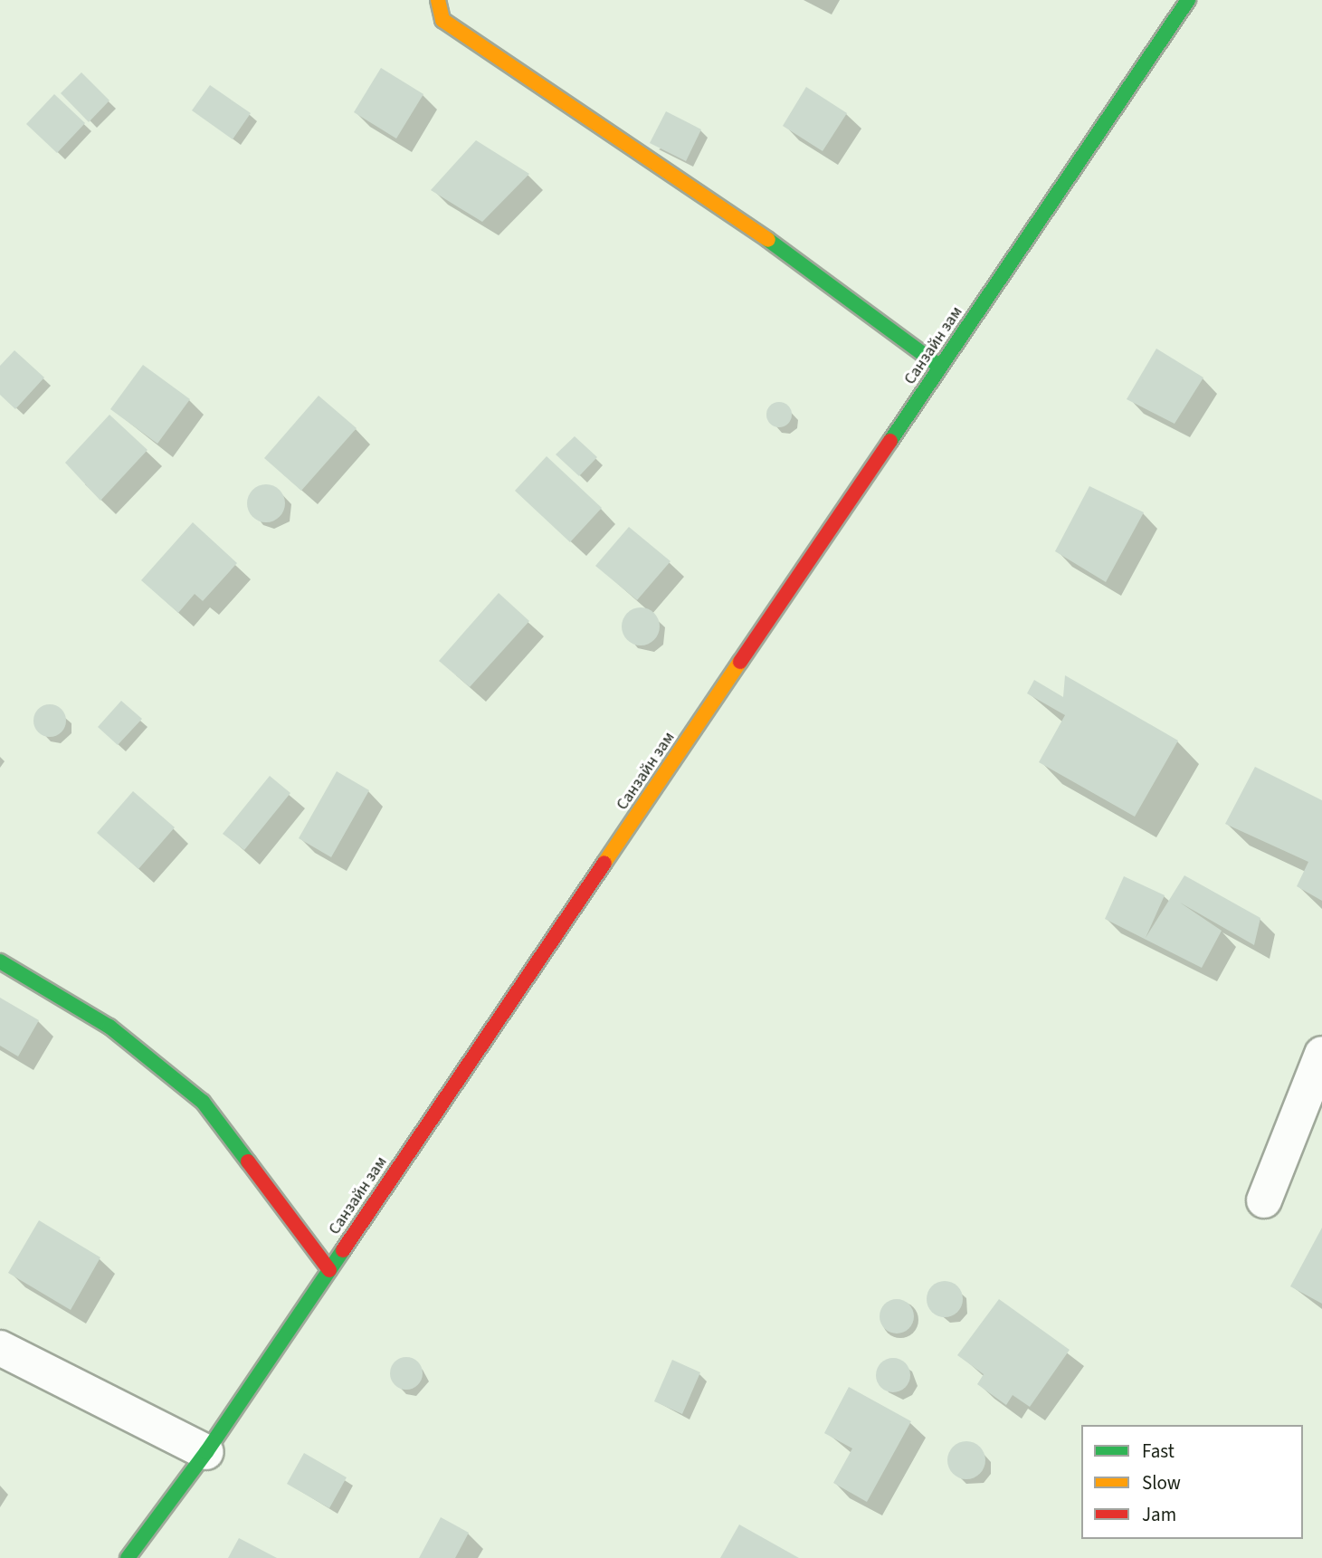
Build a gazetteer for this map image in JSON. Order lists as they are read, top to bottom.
{
  "streets": {
    "main road": ["Санзайн зам"]
  },
  "legend": ["Fast", "Slow", "Jam"]
}
